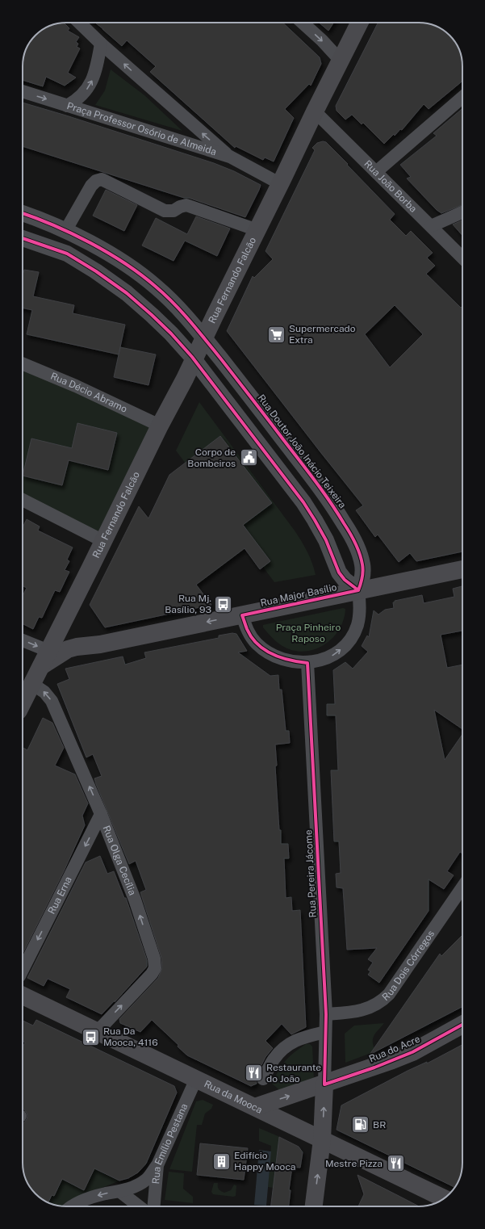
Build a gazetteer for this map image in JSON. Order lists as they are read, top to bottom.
{
  "streets": {
    "main road": [
      "Rua Fernando Falcão",
      "Rua Major Basílio",
      "Rua Pereira Jácome",
      "Rua do Acre",
      "Rua da Mooca"
    ],
    "street": [
      "Praça Professor Osório de Almeida",
      "Rua João Borba",
      "Rua Décio Abramo",
      "Rua Doutor João Inácio Teixeira",
      "Rua Olga Cecília",
      "Rua Erna",
      "Rua Dois Córregos",
      "Rua Emílio Pestana"
    ]
  },
  "crossings": [
    ["Praça Professor Osório de Almeida", "Rua Fernando Falcão"],
    ["Rua João Borba", "Rua Fernando Falcão"],
    ["Rua Fernando Falcão", "Rua Décio Abramo"],
    ["Rua Fernando Falcão", "Rua Doutor João Inácio Teixeira"],
    ["Rua Fernando Falcão", "Rua Major Basílio"],
    ["Rua Fernando Falcão", "Rua Olga Cecília"],
    ["Rua Doutor João Inácio Teixeira", "Rua Major Basílio"],
    ["Rua Olga Cecília", "Rua Erna"],
    ["Rua Olga Cecília", "Rua da Mooca"],
    ["Rua Pereira Jácome", "Rua Dois Córregos"],
    ["Rua Pereira Jácome", "Rua do Acre"],
    ["Rua Pereira Jácome", "Rua da Mooca"],
    ["Rua do Acre", "Rua da Mooca"],
    ["Rua da Mooca", "Rua Emílio Pestana"]
  ],
  "one_way": ["Praça Professor Osório de Almeida", "Rua Olga Cecília", "Rua Erna"],
  "parks": ["Praça Pinheiro Raposo"],
  "places": {
    "supermarket": ["Supermercado Extra"],
    "public building": ["Corpo de Bombeiros"],
    "bus stop": ["Rua Mj. Basílio, 93", "Rua Da Mooca, 4116"],
    "restaurant": ["Restaurante do João", "Mestre Pizza"],
    "fuel station": ["BR"],
    "building": ["Edifício Happy Mooca"]
  }
}
